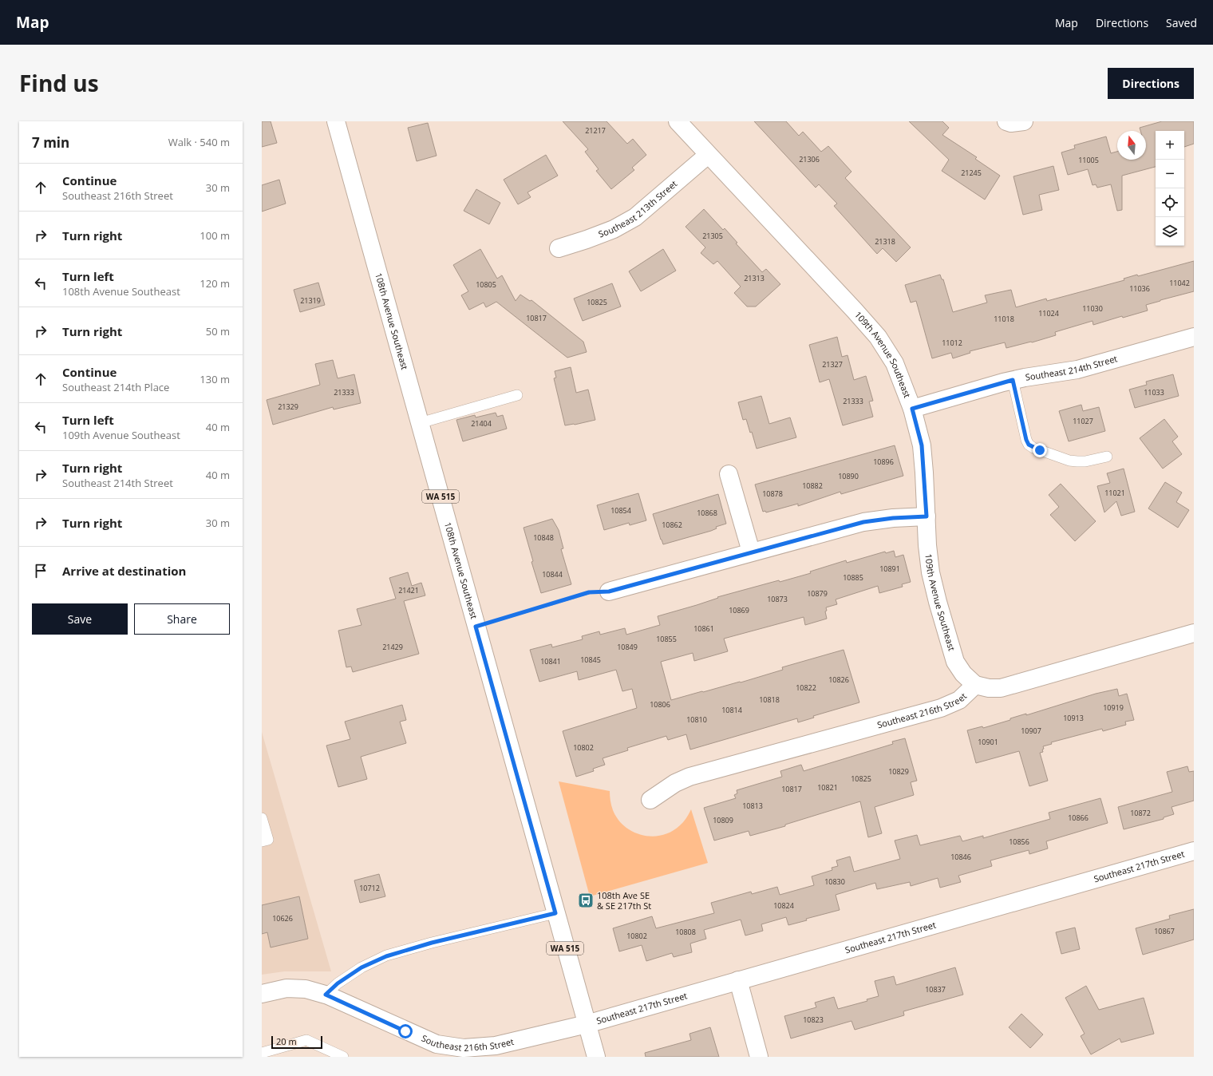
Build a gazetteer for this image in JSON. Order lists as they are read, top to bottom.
{
  "streets": {
    "street": [
      "Southeast 213th Street",
      "108th Avenue Southeast",
      "109th Avenue Southeast",
      "Southeast 214th Street",
      "WA 515",
      "Southeast 216th Street",
      "Southeast 217th Street"
    ]
  },
  "crossings": [
    ["Southeast 213th Street", "109th Avenue Southeast"],
    ["108th Avenue Southeast", "Southeast 216th Street"],
    ["108th Avenue Southeast", "Southeast 217th Street"],
    ["109th Avenue Southeast", "Southeast 214th Street"],
    ["109th Avenue Southeast", "Southeast 216th Street"],
    ["Southeast 216th Street", "Southeast 217th Street"]
  ],
  "places": {
    "bus stop": ["108th Ave SE & SE 217th St"]
  },
  "house_numbers": [
    "21217",
    "21306",
    "11005",
    "21245",
    "21305",
    "21318",
    "21313",
    "11042",
    "10805",
    "11036",
    "21319",
    "10825",
    "11030",
    "11024",
    "10817",
    "11018",
    "11012",
    "21327",
    "21333",
    "11033",
    "21333",
    "21329",
    "11027",
    "21404",
    "10896",
    "10890",
    "10882",
    "11021",
    "10878",
    "10854",
    "10868",
    "10862",
    "10848",
    "10891",
    "10844",
    "10885",
    "21421",
    "10879",
    "10873",
    "10869",
    "10861",
    "10855",
    "21429",
    "10849",
    "10845",
    "10841",
    "10826",
    "10822",
    "10818",
    "10806",
    "10919",
    "10814",
    "10913",
    "10810",
    "10907",
    "10901",
    "10802",
    "10829",
    "10825",
    "10821",
    "10817",
    "10813",
    "10872",
    "10866",
    "10809",
    "10856",
    "10846",
    "10830",
    "10712",
    "10824",
    "10626",
    "10867",
    "10808",
    "10802",
    "10837",
    "10823"
  ],
  "scale_bar": "20 m",
  "north": "top",
  "page": {
    "header": "Map",
    "nav": ["Map", "Directions", "Saved"],
    "title": "Find us",
    "buttons": [
      "Directions",
      ["Save", "Share"]
    ],
    "heading": ["7 min", "Walk · 540 m"],
    "map_buttons": ["+", "−"],
    "list": [
      ["Continue", "Southeast 216th Street", "30 m"],
      ["Turn right", "100 m"],
      ["Turn left", "108th Avenue Southeast", "120 m"],
      ["Turn right", "50 m"],
      ["Continue", "Southeast 214th Place", "130 m"],
      ["Turn left", "109th Avenue Southeast", "40 m"],
      ["Turn right", "Southeast 214th Street", "40 m"],
      ["Turn right", "30 m"],
      "Arrive at destination"
    ],
    "scale": "20 m"
  }
}
